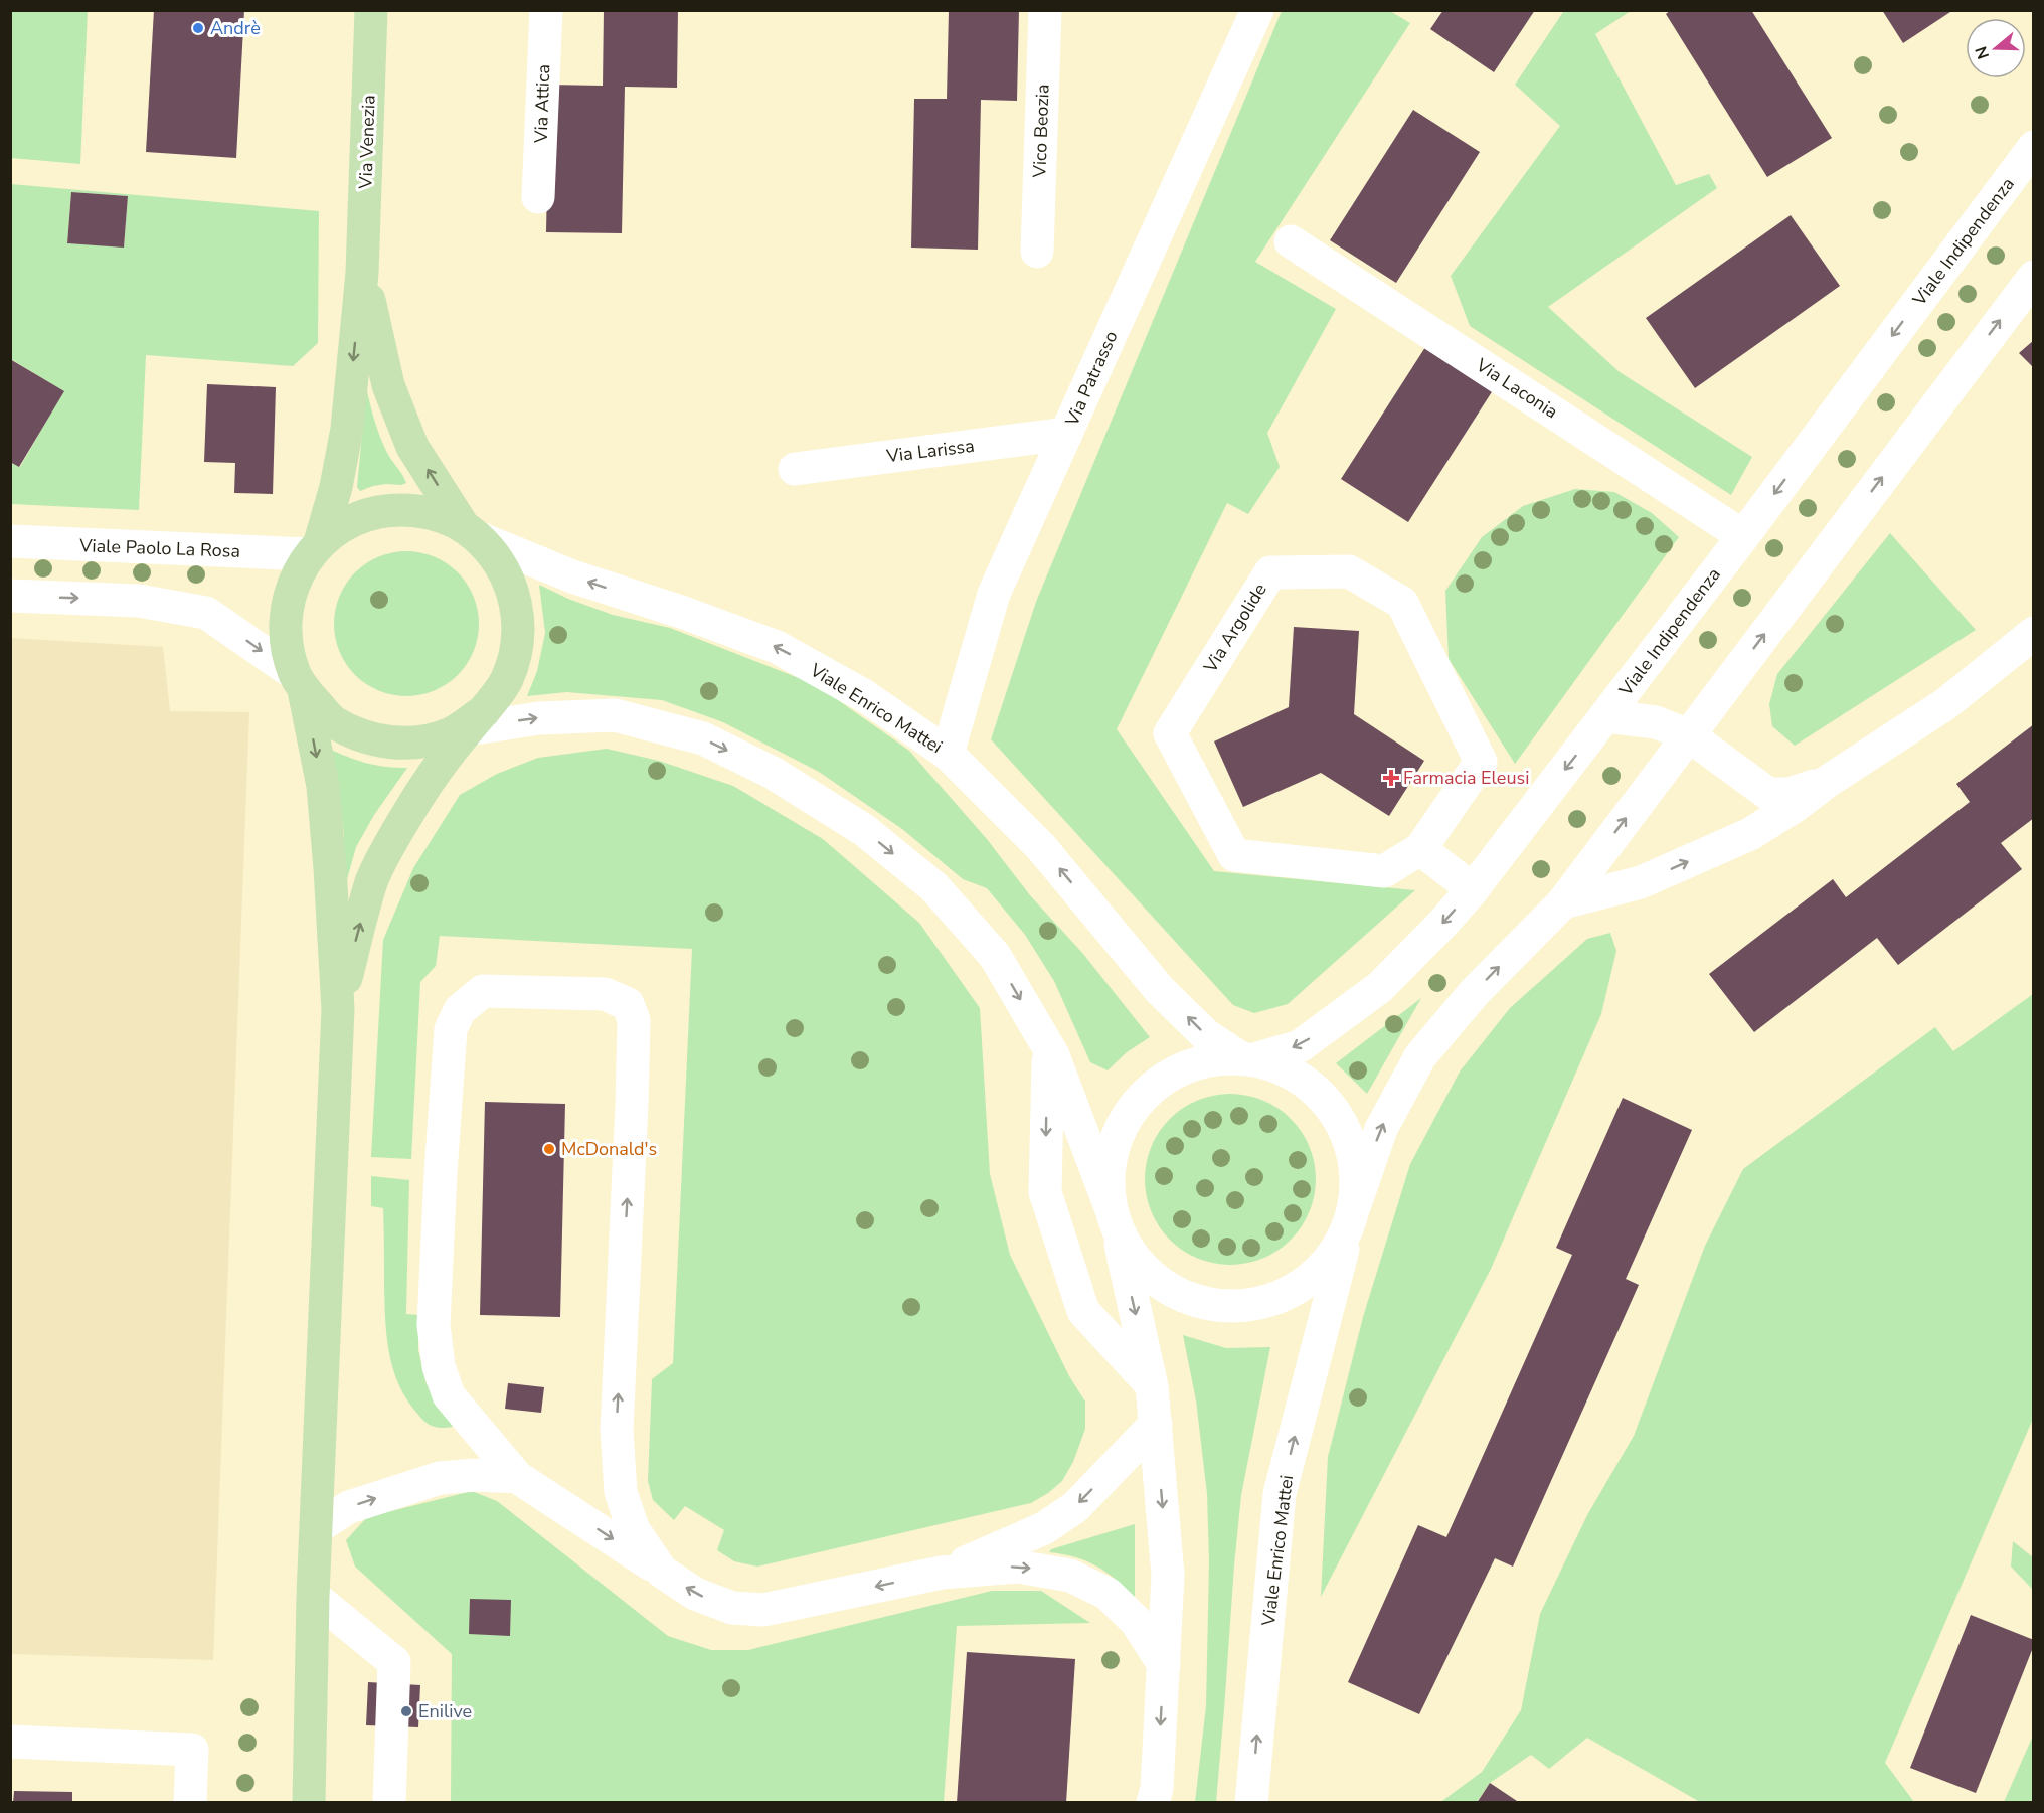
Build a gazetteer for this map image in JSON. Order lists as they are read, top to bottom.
{
  "streets": {
    "main road": ["Via Venezia"],
    "street": [
      "Via Attica",
      "Vico Beozia",
      "Viale Indipendenza",
      "Via Patrasso",
      "Via Laconia",
      "Via Larissa",
      "Viale Paolo La Rosa",
      "Via Argolide",
      "Viale Enrico Mattei"
    ]
  },
  "crossings": [
    ["Viale Indipendenza", "Via Laconia"],
    ["Viale Indipendenza", "Viale Enrico Mattei"],
    ["Via Patrasso", "Via Larissa"],
    ["Via Patrasso", "Viale Enrico Mattei"]
  ],
  "places": {
    "other": ["Andrè", "McDonald's", "Enilive"],
    "health": ["Farmacia Eleusi"]
  },
  "north": "left"
}
